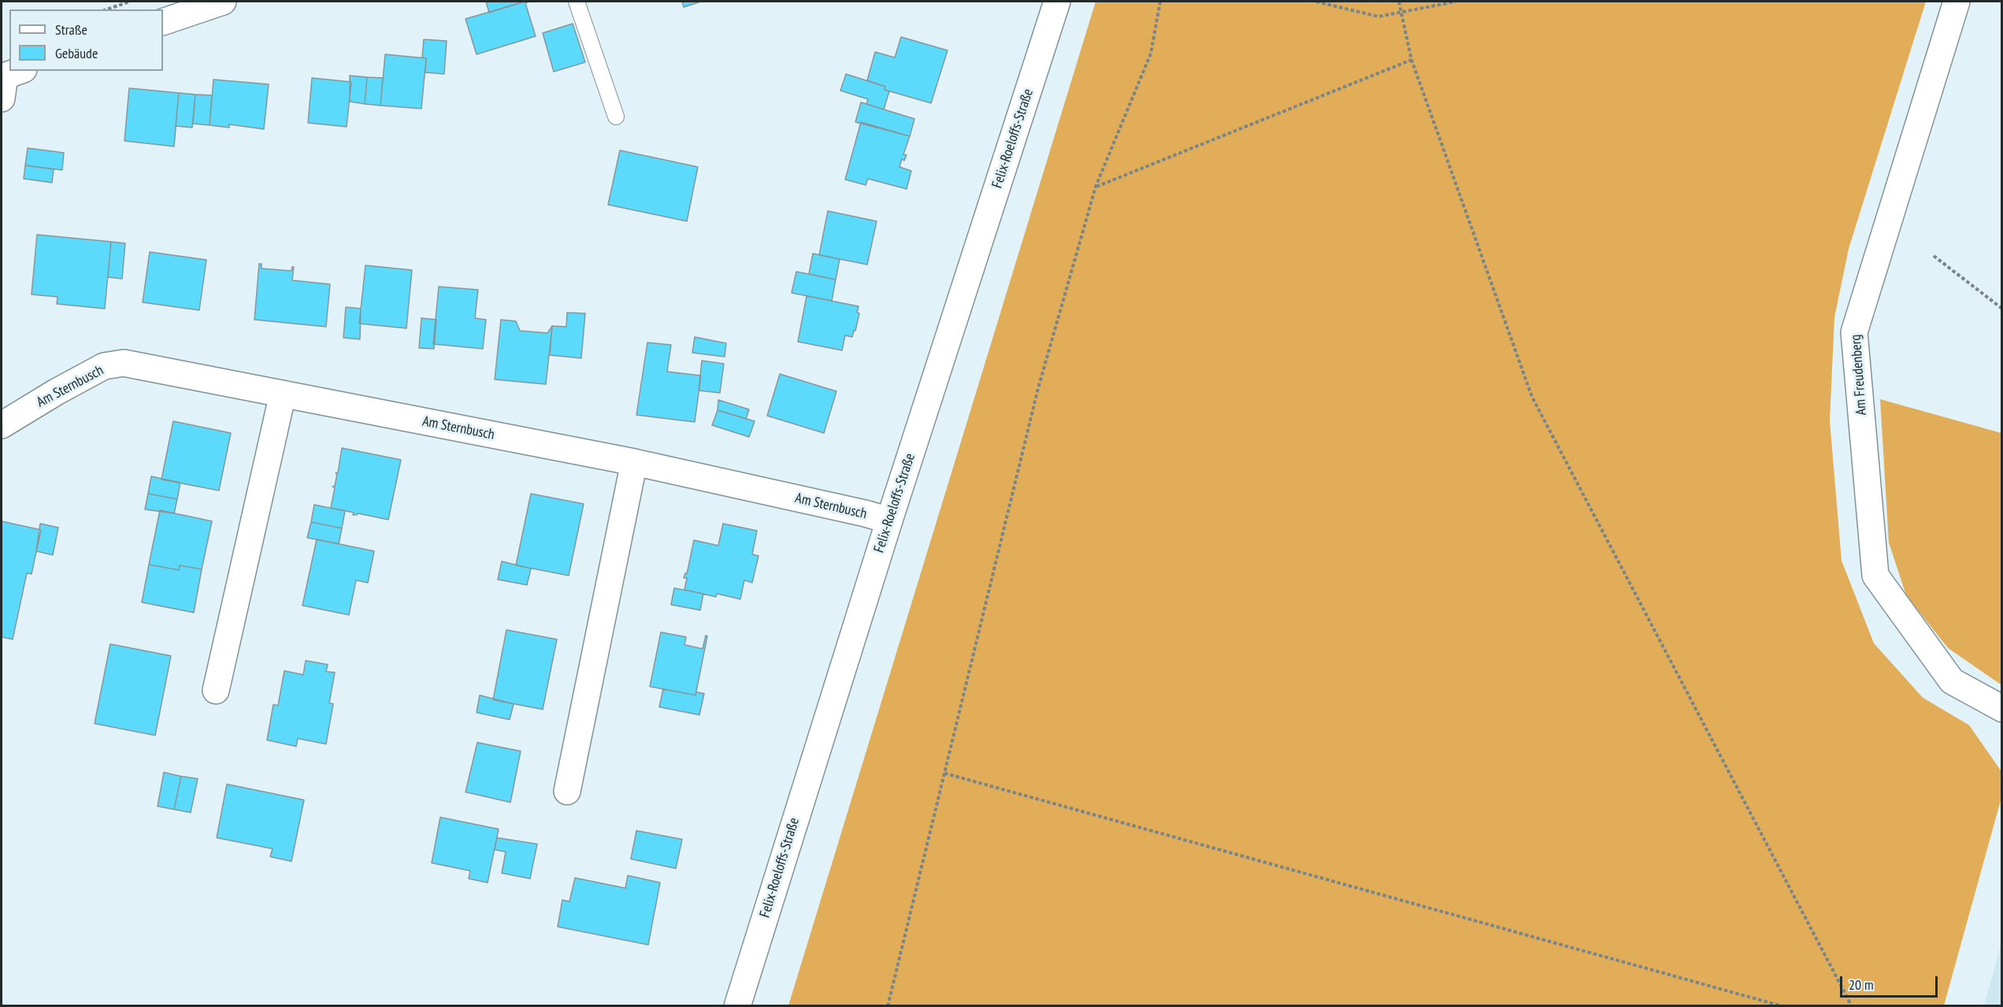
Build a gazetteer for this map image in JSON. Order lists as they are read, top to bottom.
{
  "streets": {
    "street": ["Felix-Roeloffs-Straße", "Am Freudenberg", "Am Sternbusch"]
  },
  "crossings": [
    ["Felix-Roeloffs-Straße", "Am Sternbusch"]
  ],
  "legend": ["Straße", "Gebäude"],
  "scale_bar": "20 m"
}
